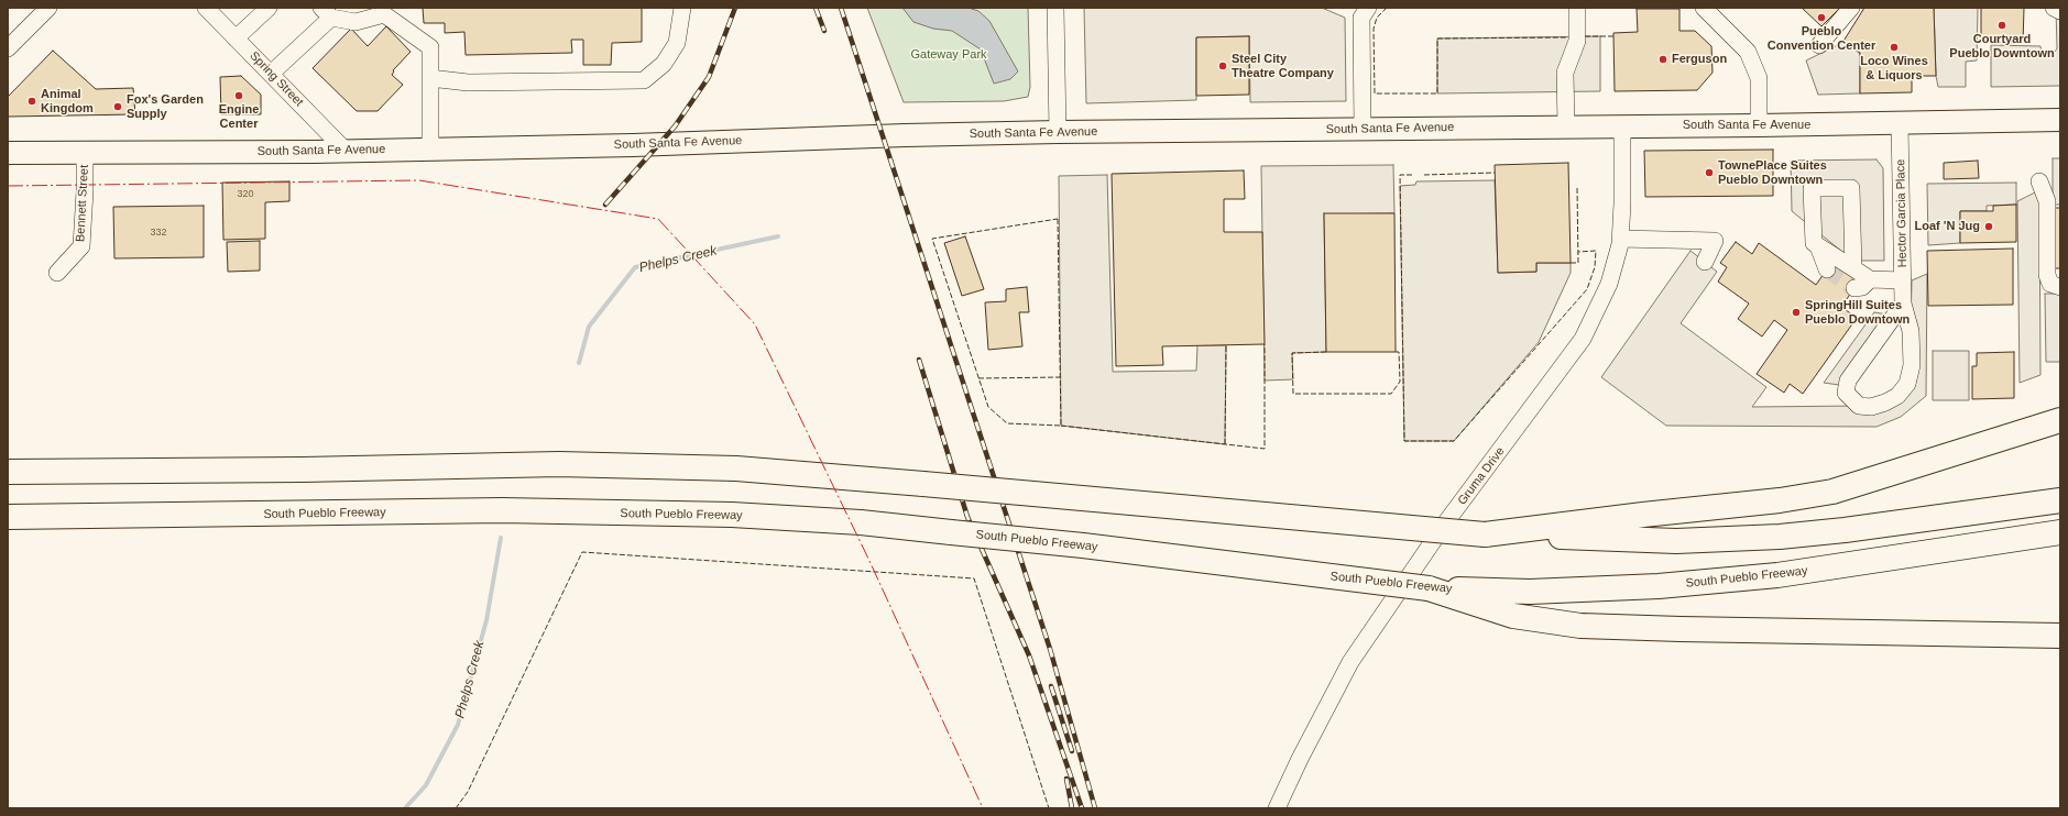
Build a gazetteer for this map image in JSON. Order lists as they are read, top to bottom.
{
  "streets": {
    "highway": ["South Pueblo Freeway"],
    "main road": ["South Santa Fe Avenue"],
    "street": [
      "Spring Street",
      "Bennett Street",
      "Hector Garcia Place",
      "Gruma Drive"
    ]
  },
  "crossings": [
    ["Spring Street", "South Santa Fe Avenue"],
    ["South Santa Fe Avenue", "Bennett Street"],
    ["South Santa Fe Avenue", "Hector Garcia Place"],
    ["South Santa Fe Avenue", "Gruma Drive"]
  ],
  "water": ["Phelps Creek"],
  "parks": ["Gateway Park"],
  "places": [
    "Pueblo Convention Center",
    "Courtyard Pueblo Downtown",
    "Loco Wines & Liquors",
    "Ferguson",
    "Steel City Theatre Company",
    "Engine Center",
    "Animal Kingdom",
    "Fox's Garden Supply",
    "TownePlace Suites Pueblo Downtown",
    "Loaf 'N Jug",
    "SpringHill Suites Pueblo Downtown"
  ],
  "house_numbers": ["320", "332"]
}
